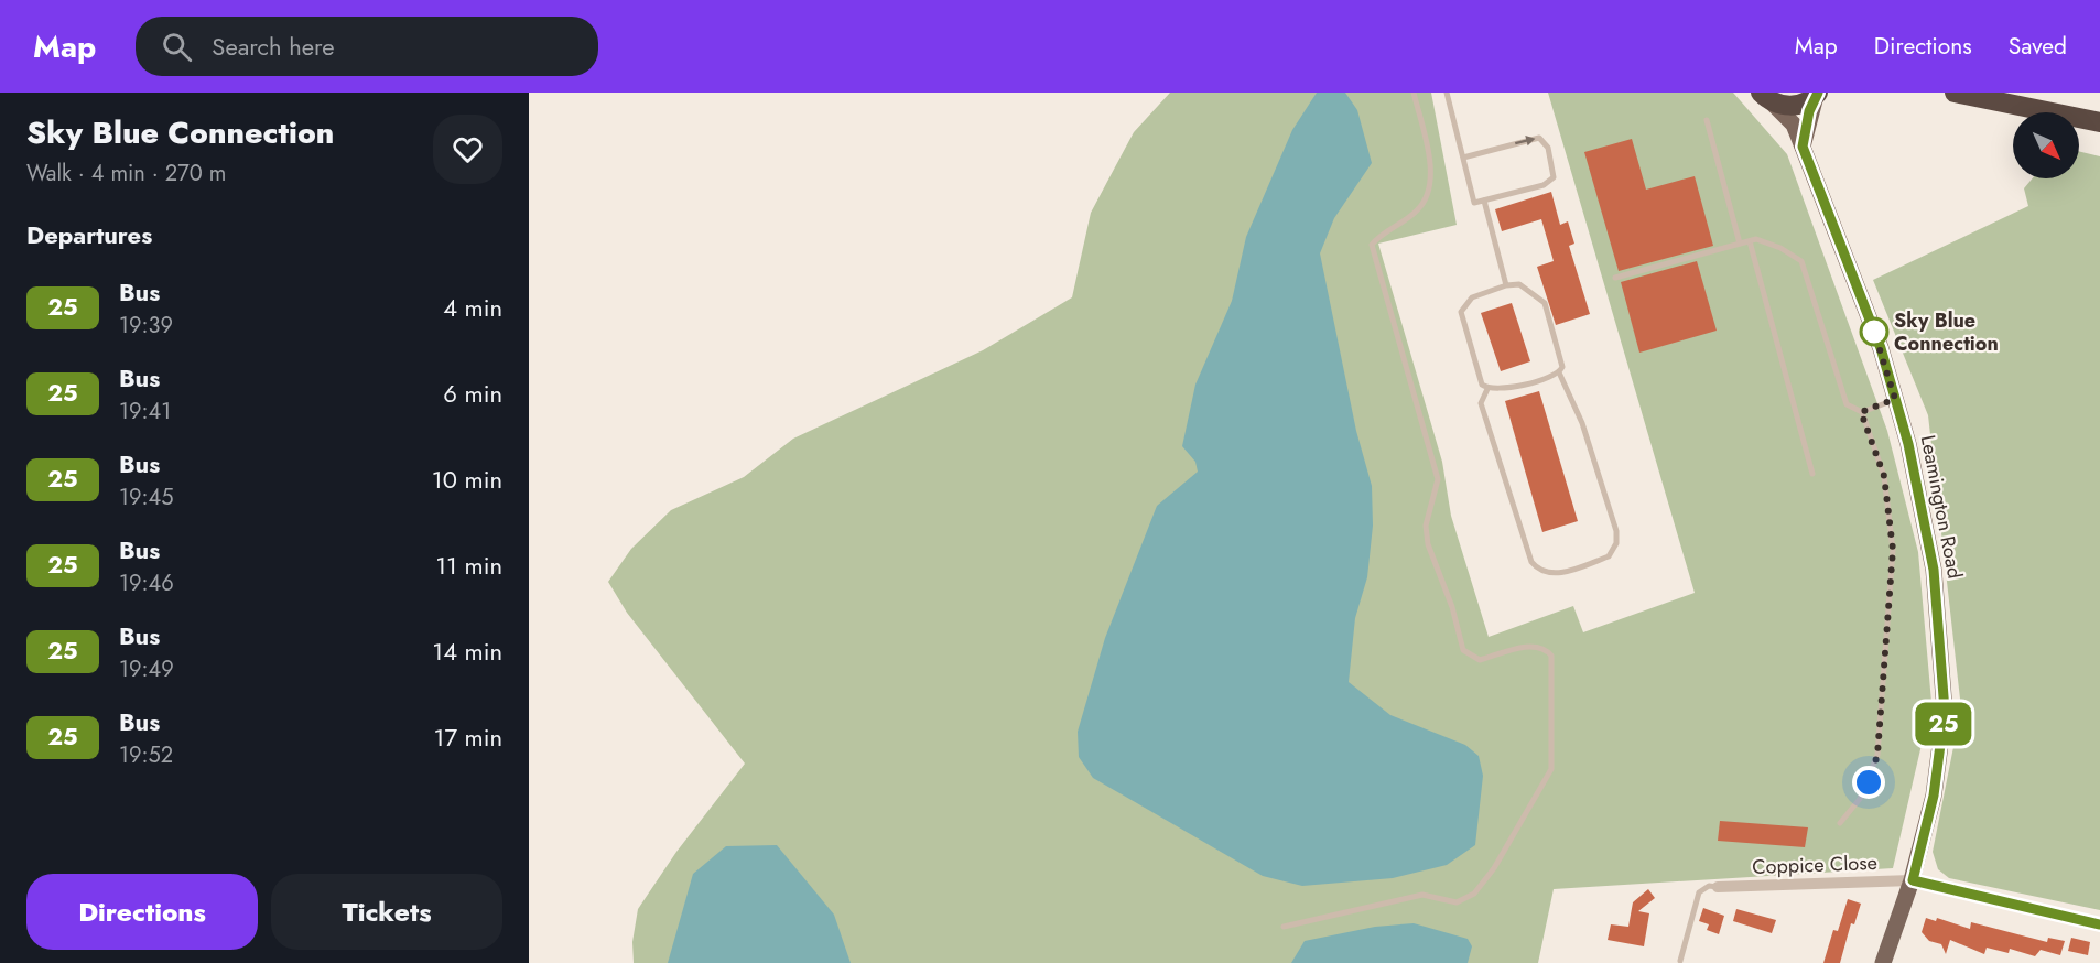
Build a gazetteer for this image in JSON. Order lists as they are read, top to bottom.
{
  "streets": {
    "main road": ["Leamington Road"],
    "street": ["Coppice Close"]
  },
  "crossings": [
    ["Leamington Road", "Coppice Close"]
  ],
  "places": ["Sky Blue Connection"],
  "lines": ["bus line 25"],
  "north": "bottom right",
  "page": {
    "header": "Map",
    "search": "Search here",
    "nav": ["Map", "Directions", "Saved"],
    "heading": [
      ["Sky Blue Connection", "Walk · 4 min · 270 m"],
      "Departures"
    ],
    "on_map": "25",
    "list": [
      {
        "mark": "25",
        "name": "Bus",
        "note": "19:39",
        "value": "4 min"
      },
      {
        "mark": "25",
        "name": "Bus",
        "note": "19:41",
        "value": "6 min"
      },
      {
        "mark": "25",
        "name": "Bus",
        "note": "19:45",
        "value": "10 min"
      },
      {
        "mark": "25",
        "name": "Bus",
        "note": "19:46",
        "value": "11 min"
      },
      {
        "mark": "25",
        "name": "Bus",
        "note": "19:49",
        "value": "14 min"
      },
      {
        "mark": "25",
        "name": "Bus",
        "note": "19:52",
        "value": "17 min"
      }
    ],
    "buttons": ["Directions", "Tickets"]
  }
}
